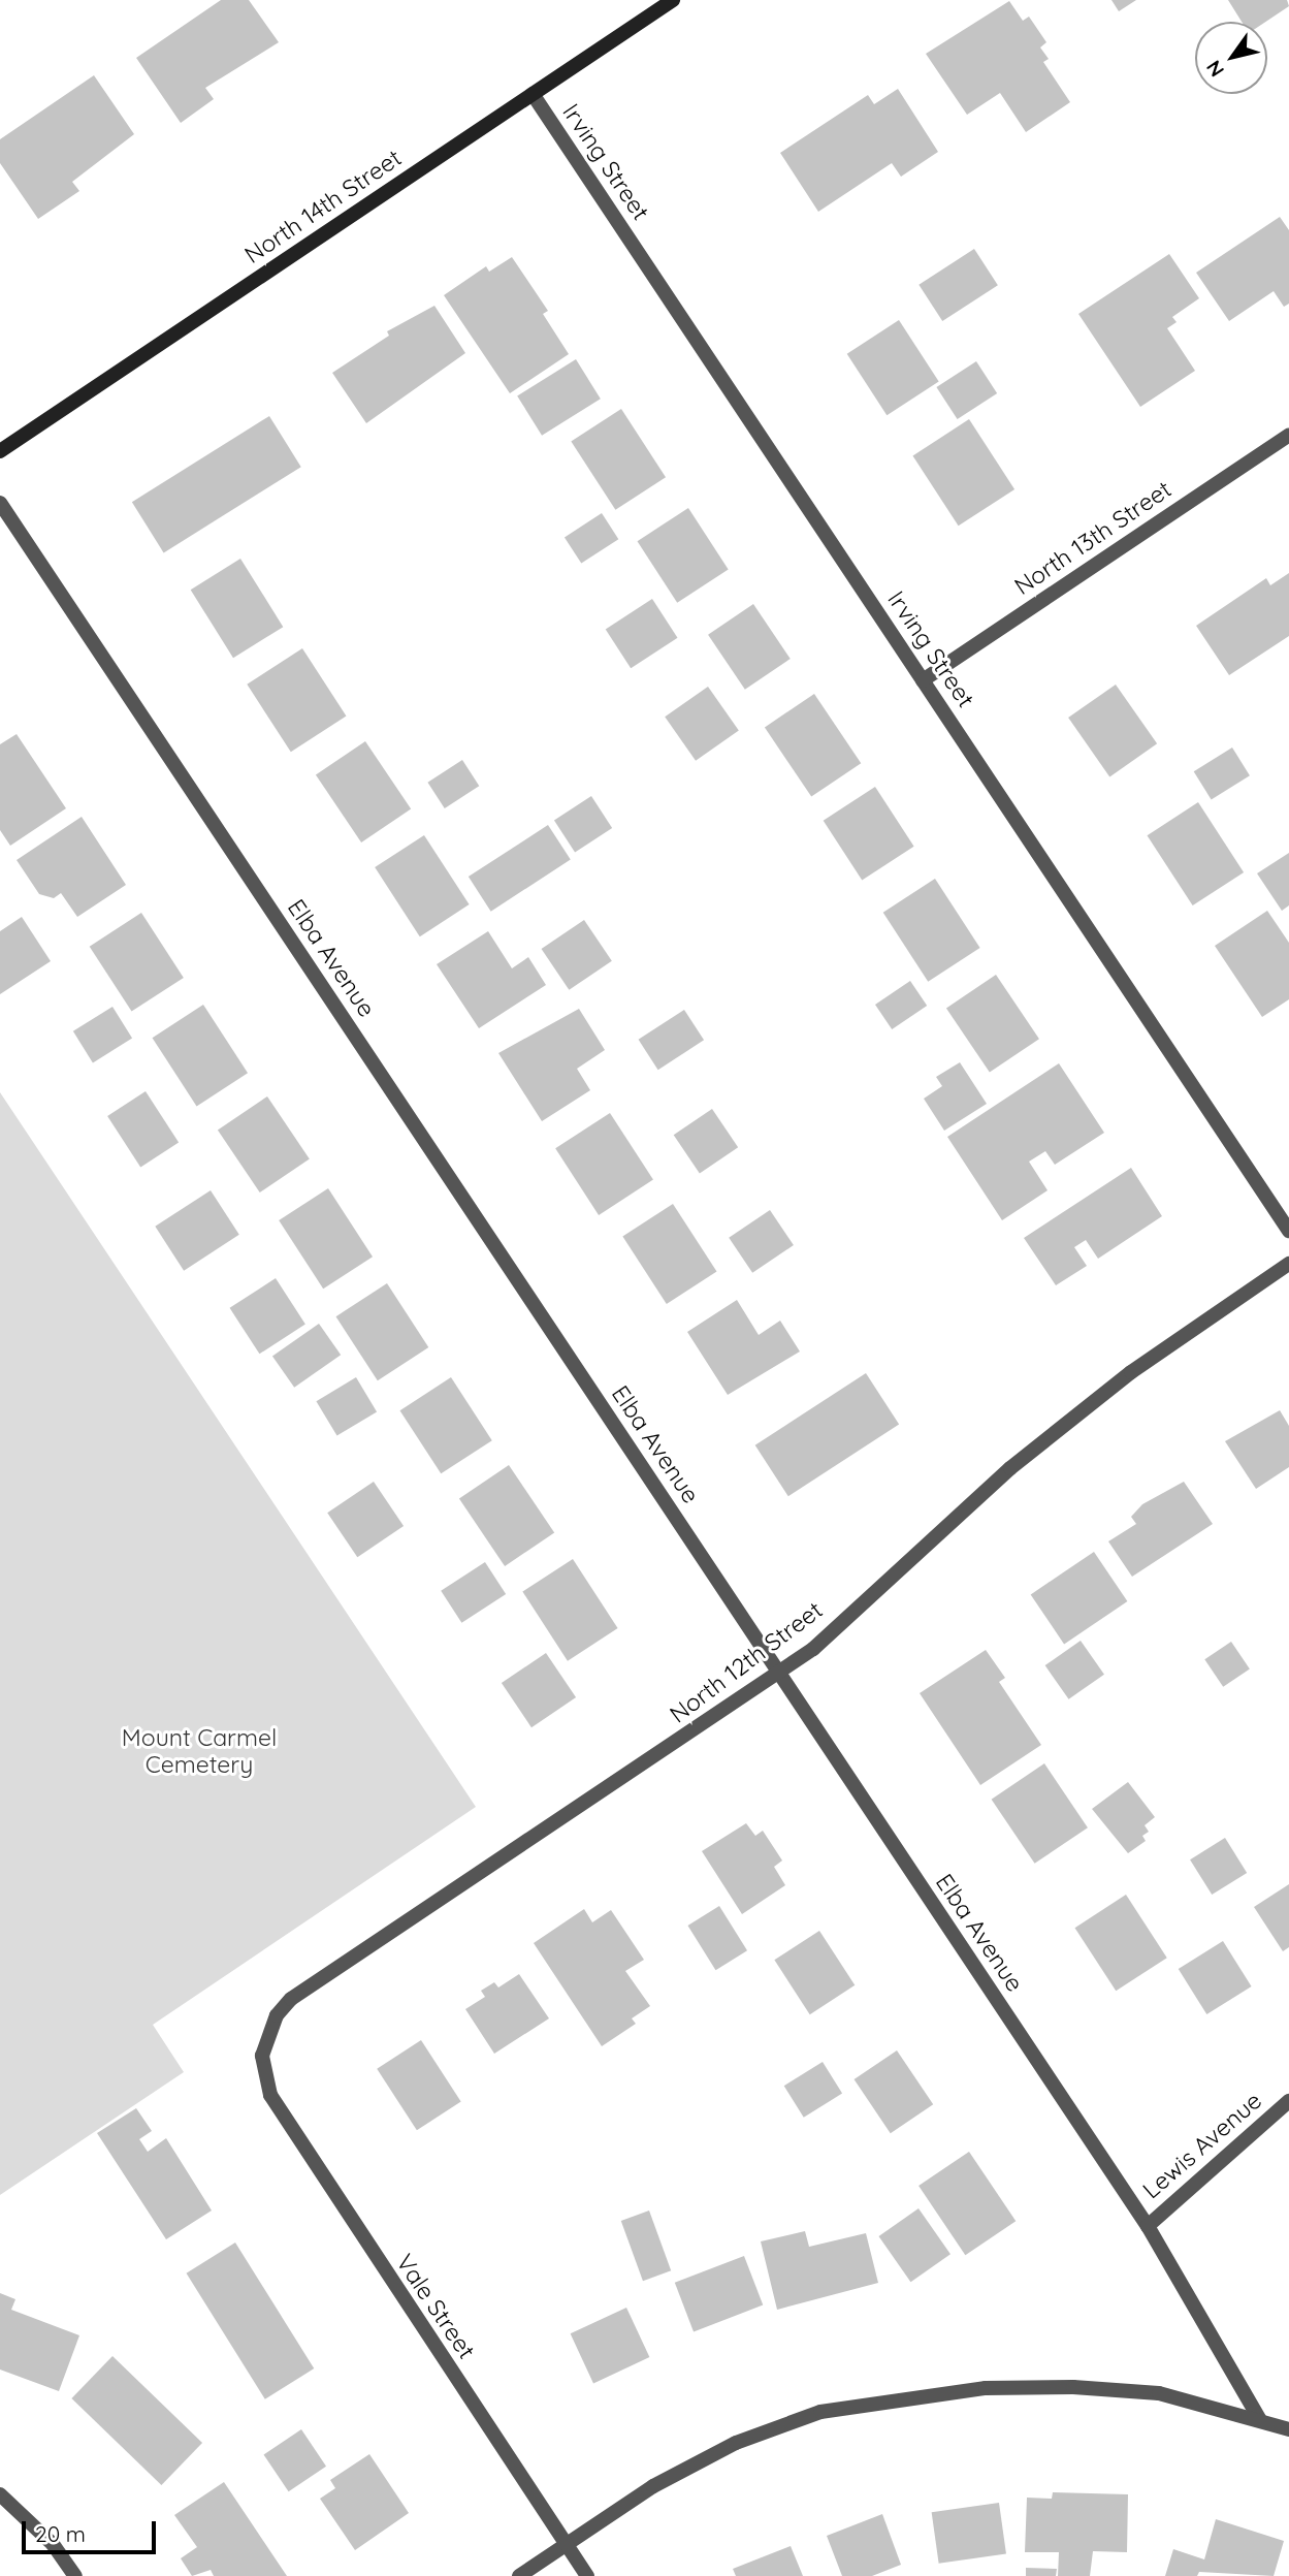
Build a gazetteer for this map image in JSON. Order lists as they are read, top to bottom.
{
  "streets": {
    "main road": ["North 14th Street"],
    "street": [
      "Irving Street",
      "North 13th Street",
      "Elba Avenue",
      "North 12th Street",
      "Lewis Avenue",
      "Vale Street"
    ]
  },
  "crossings": [
    ["Irving Street", "North 14th Street"],
    ["Irving Street", "North 13th Street"],
    ["Elba Avenue", "North 12th Street"],
    ["Elba Avenue", "Lewis Avenue"],
    ["North 12th Street", "Vale Street"]
  ],
  "parks": ["Mount Carmel Cemetery"],
  "scale_bar": "20 m",
  "north": "bottom left"
}
